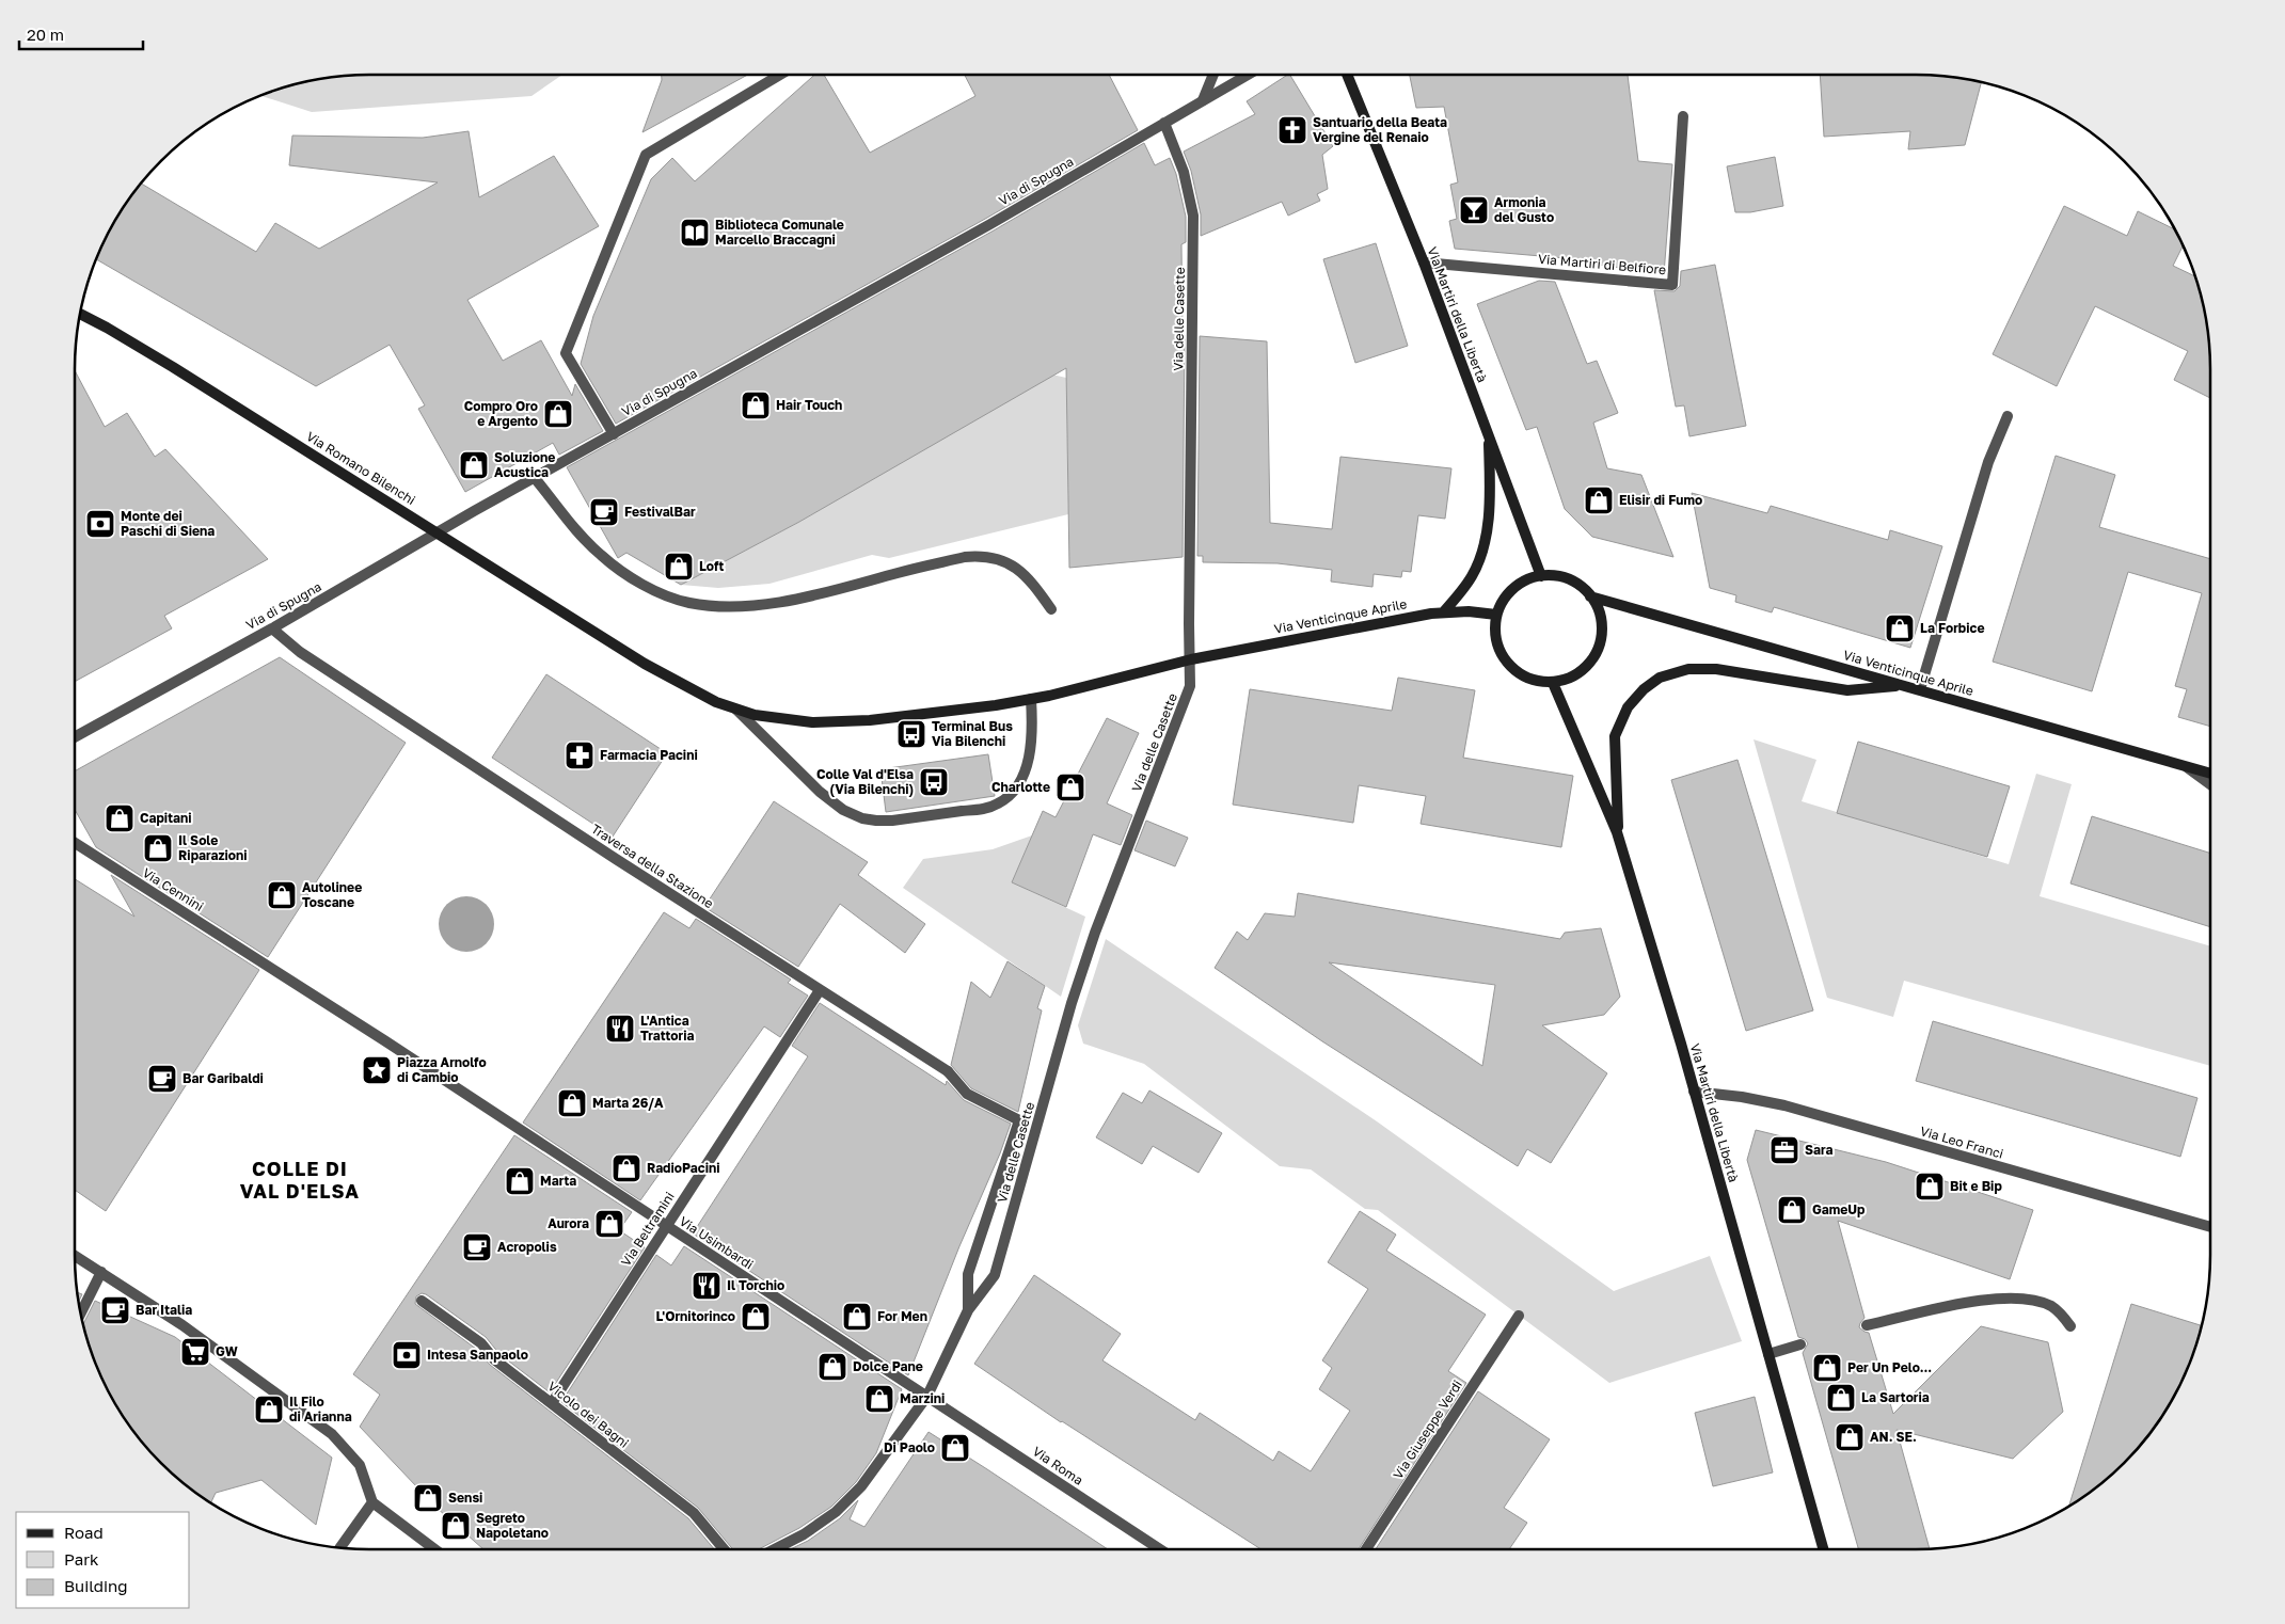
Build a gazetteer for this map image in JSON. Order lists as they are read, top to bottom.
{
  "streets": {
    "main road": ["Via Martiri della Libertà", "Via Romano Bilenchi", "Via Venticinque Aprile"],
    "street": [
      "Via di Spugna",
      "Via Martiri di Belfiore",
      "Via delle Casette",
      "Traversa della Stazione",
      "Via Cennini",
      "Via Leo Franci",
      "Via Beltramini",
      "Via Usimbardi",
      "Vicolo dei Bagni",
      "Via Giuseppe Verdi",
      "Via Roma"
    ]
  },
  "crossings": [
    ["Via di Spugna", "Via delle Casette"],
    ["Via di Spugna", "Via Romano Bilenchi"],
    ["Via di Spugna", "Traversa della Stazione"],
    ["Via Martiri di Belfiore", "Via Martiri della Libertà"],
    ["Via Martiri della Libertà", "Via Venticinque Aprile"],
    ["Via Martiri della Libertà", "Via Leo Franci"],
    ["Via delle Casette", "Via Venticinque Aprile"],
    ["Via delle Casette", "Traversa della Stazione"],
    ["Via delle Casette", "Via Usimbardi"],
    ["Via delle Casette", "Via Roma"],
    ["Via Romano Bilenchi", "Via Venticinque Aprile"],
    ["Traversa della Stazione", "Via Beltramini"],
    ["Via Cennini", "Via Usimbardi"],
    ["Via Beltramini", "Via Usimbardi"],
    ["Via Beltramini", "Vicolo dei Bagni"],
    ["Via Usimbardi", "Via Roma"]
  ],
  "districts": ["COLLE DI VAL D'ELSA"],
  "places": {
    "church": ["Santuario della Beata Vergine del Renaio"],
    "bar": ["Armonia del Gusto"],
    "library": ["Biblioteca Comunale Marcello Braccagni"],
    "shop": [
      "Hair Touch",
      "Compro Oro e Argento",
      "Soluzione Acustica",
      "Elisir di Fumo",
      "Loft",
      "La Forbice",
      "Charlotte",
      "Capitani",
      "Il Sole Riparazioni",
      "Autolinee Toscane",
      "Marta 26/A",
      "RadioPacini",
      "Marta",
      "Bit e Bip",
      "GameUp",
      "Aurora",
      "L'Ornitorinco",
      "For Men",
      "Dolce Pane",
      "Per Un Pelo...",
      "La Sartoria",
      "Marzini",
      "Il Filo di Arianna",
      "AN. SE.",
      "Di Paolo",
      "Sensi",
      "Segreto Napoletano"
    ],
    "cafe": [
      "FestivalBar",
      "Bar Garibaldi",
      "Acropolis",
      "Bar Italia"
    ],
    "bank": ["Monte dei Paschi di Siena", "Intesa Sanpaolo"],
    "bus stop": ["Terminal Bus Via Bilenchi", "Colle Val d'Elsa (Via Bilenchi)"],
    "pharmacy": ["Farmacia Pacini"],
    "restaurant": ["L'Antica Trattoria", "Il Torchio"],
    "place": ["Piazza Arnolfo di Cambio"],
    "office": ["Sara"],
    "supermarket": ["GW"]
  },
  "legend": ["Road", "Park", "Building"],
  "scale_bar": "20 m"
}
